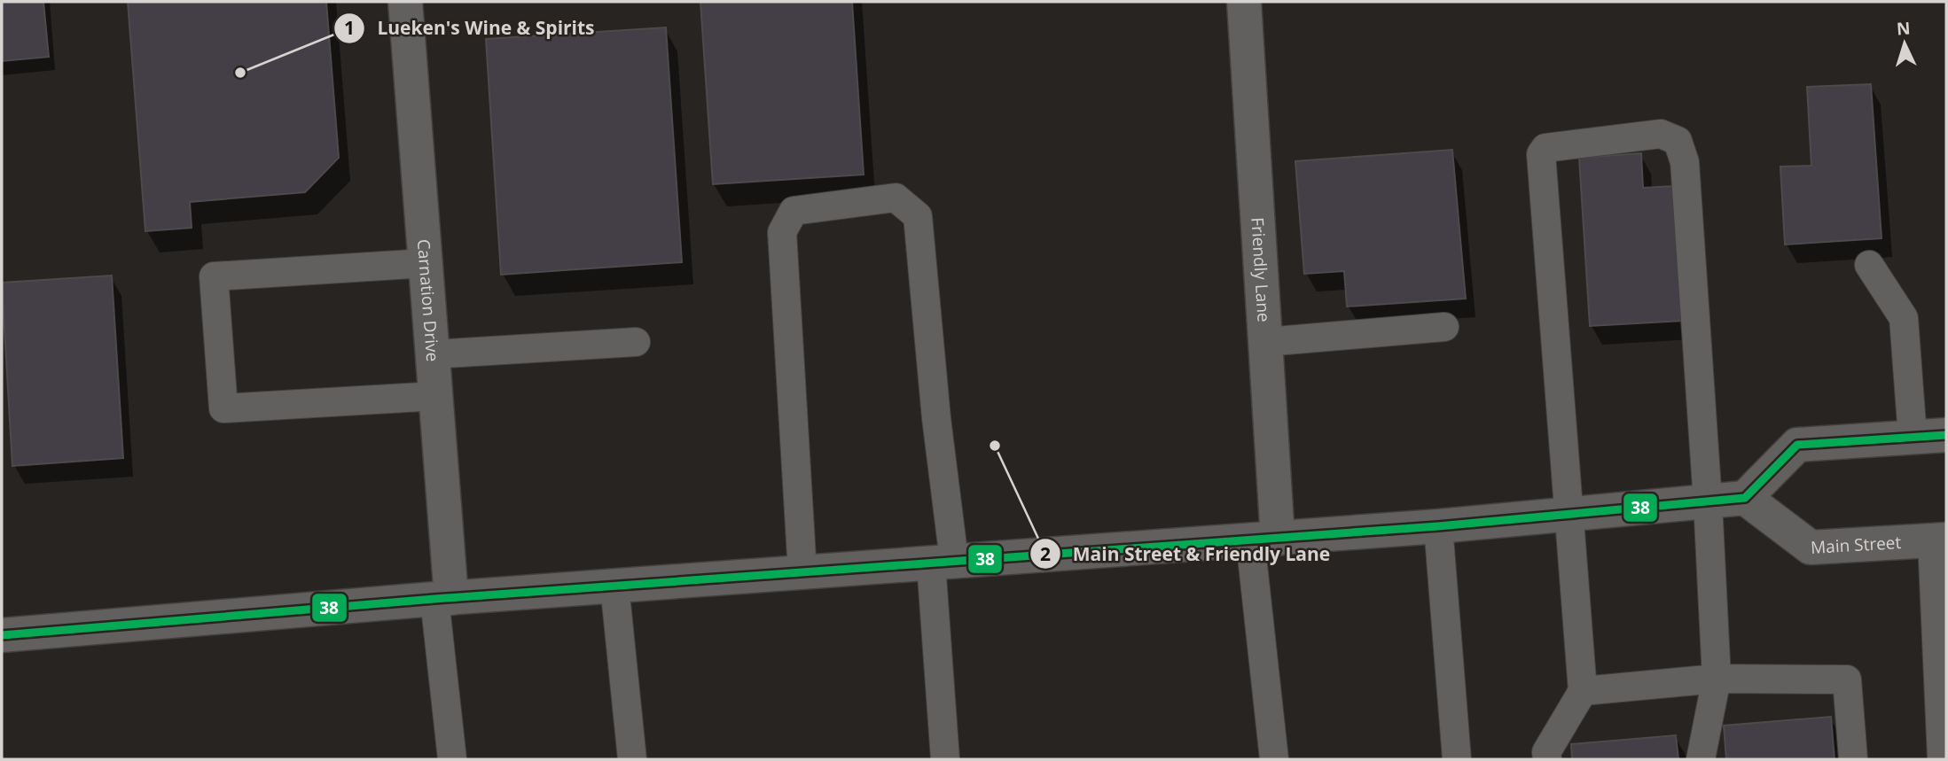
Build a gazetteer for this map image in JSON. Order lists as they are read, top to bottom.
{
  "streets": {
    "main road": ["Friendly Lane", "Carnation Drive", "Main Street"]
  },
  "places": ["Lueken's Wine & Spirits", "Main Street & Friendly Lane"],
  "lines": ["transit line 38"],
  "north": "top"
}
